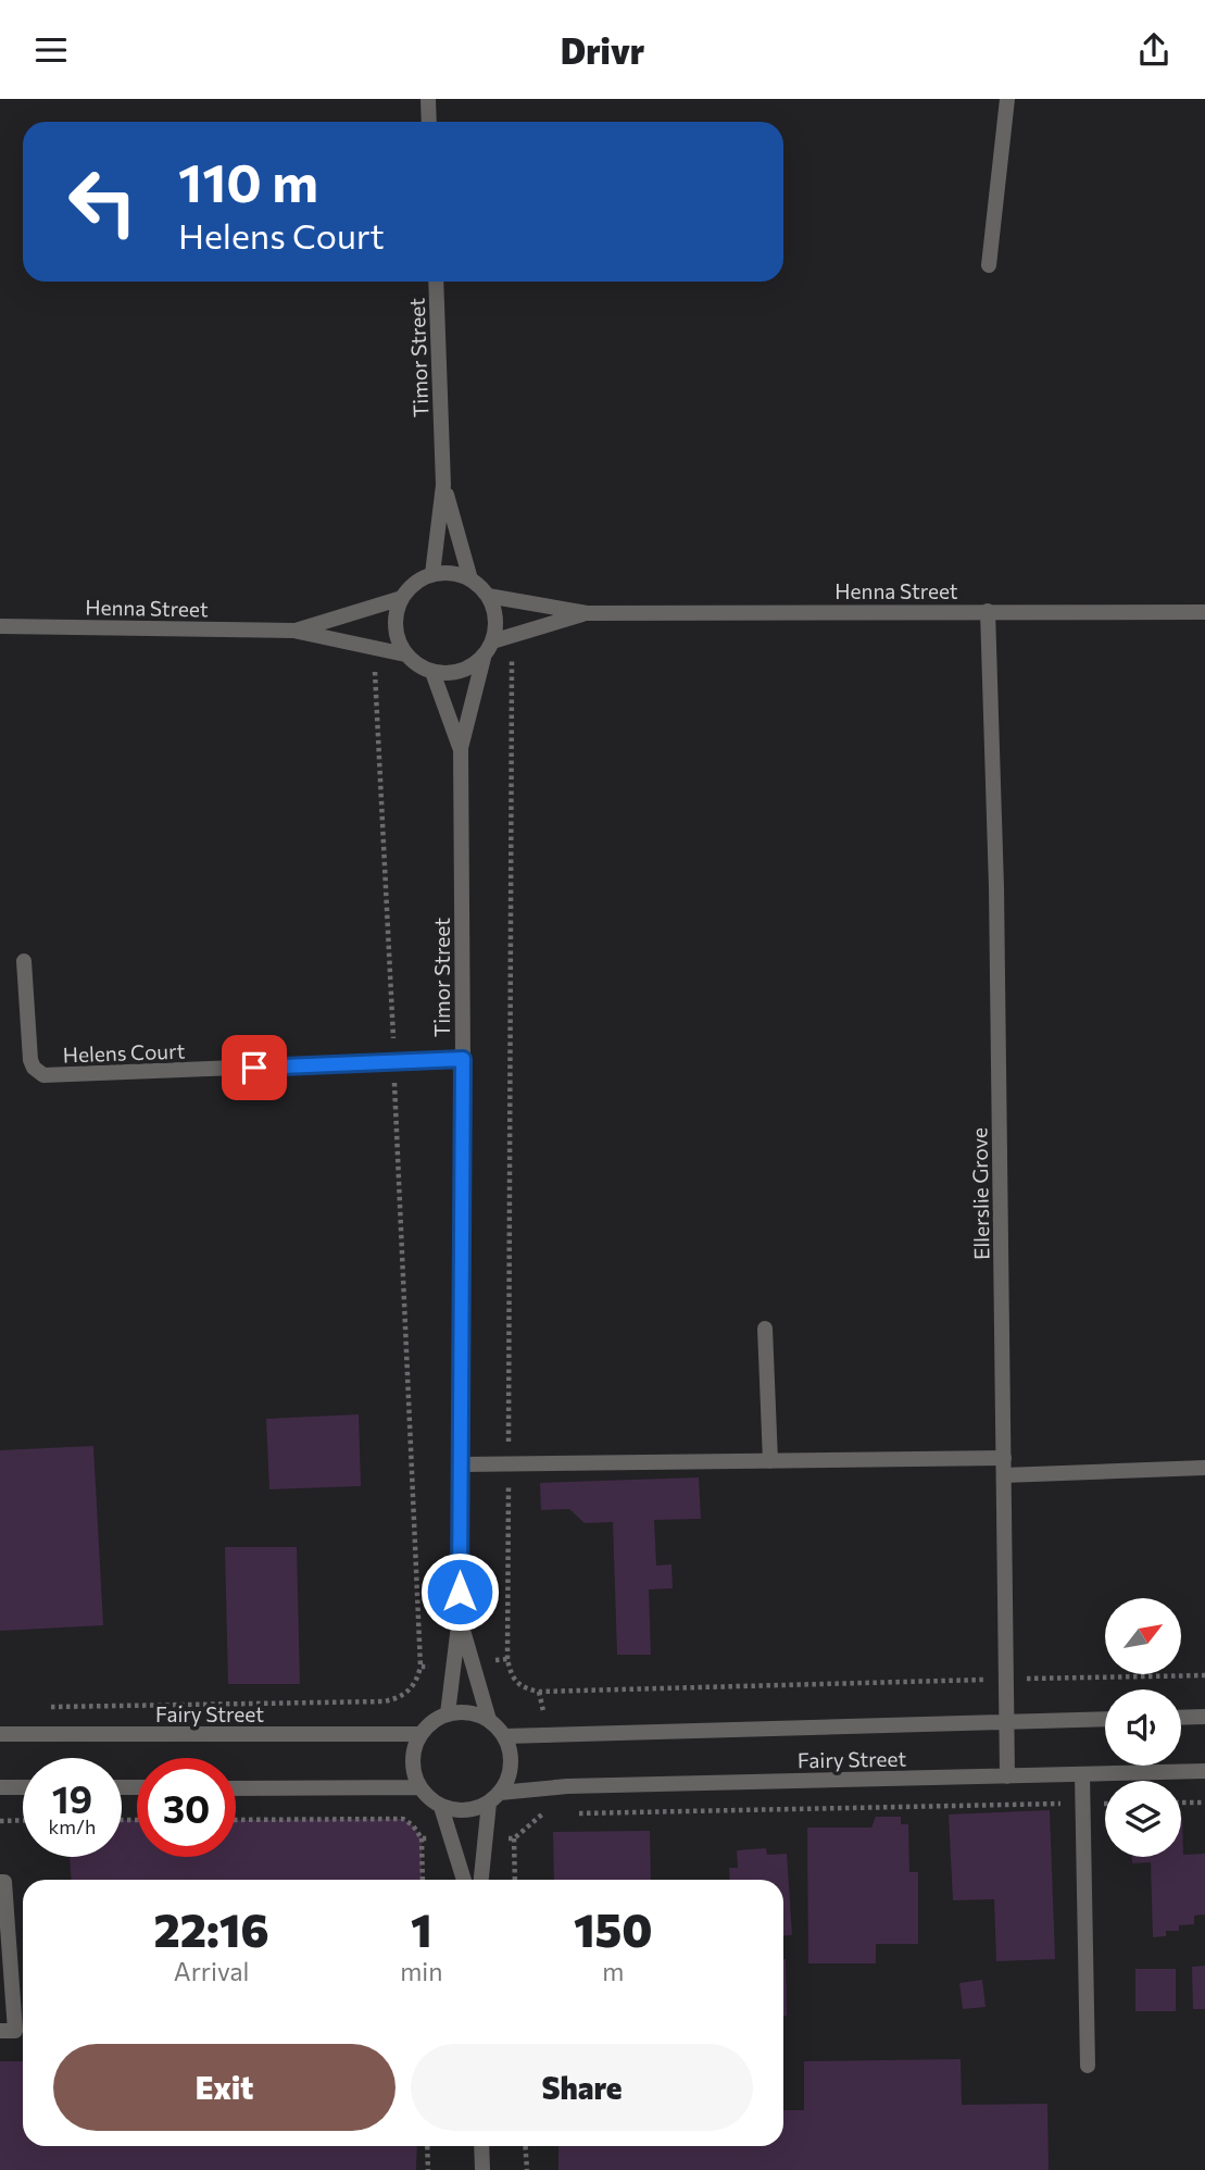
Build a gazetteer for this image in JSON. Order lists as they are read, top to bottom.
{
  "streets": {
    "street": [
      "Timor Street",
      "Henna Street",
      "Helens Court",
      "Ellerslie Grove",
      "Fairy Street"
    ]
  },
  "crossings": [
    ["Timor Street", "Henna Street"],
    ["Timor Street", "Helens Court"],
    ["Timor Street", "Fairy Street"],
    ["Henna Street", "Ellerslie Grove"],
    ["Ellerslie Grove", "Fairy Street"]
  ],
  "north": "top right",
  "page": {
    "header": "Drivr",
    "turn": ["110 m", "Helens Court"],
    "speed": "19 km/h",
    "limit": "30",
    "eta": [
      "22:16",
      "Arrival",
      "1",
      "min",
      "150",
      "m"
    ],
    "buttons": ["Exit", "Share"]
  }
}
